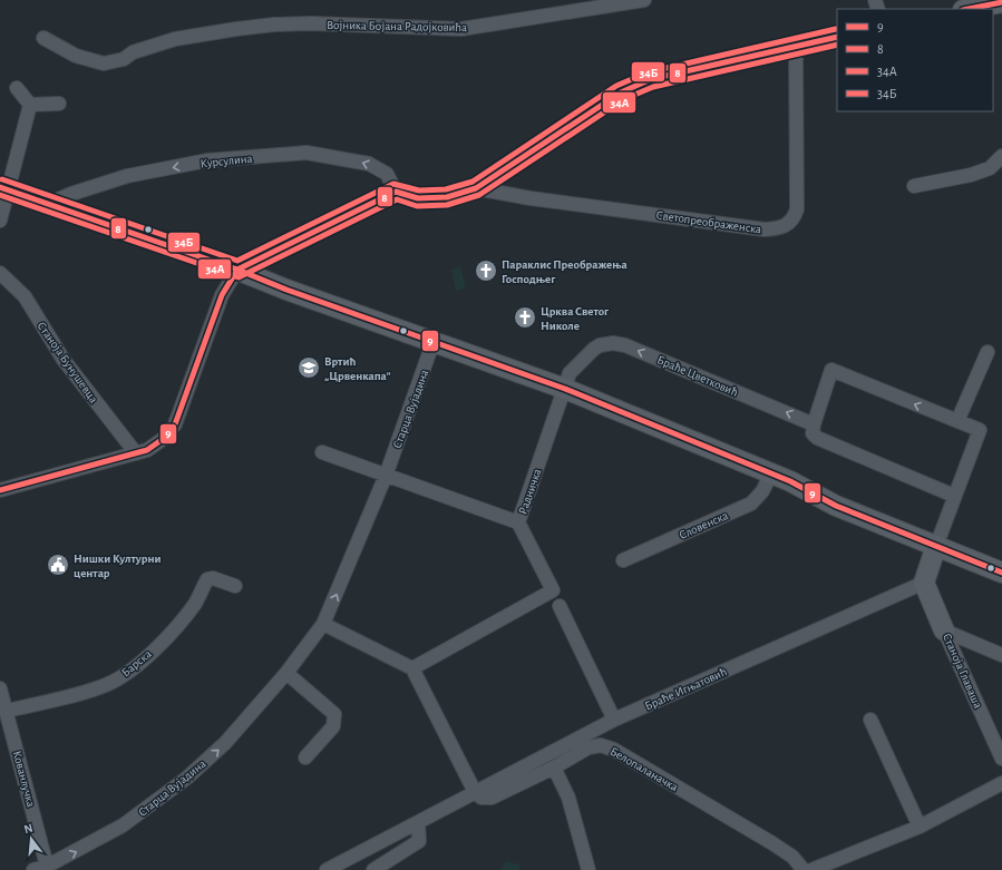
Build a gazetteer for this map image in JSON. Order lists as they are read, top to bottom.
{
  "streets": {
    "street": [
      "Војника Бојана Радојковића",
      "Курсулина",
      "Светопреображенска",
      "Станоја Бунушевца",
      "Браће Цветковић",
      "Старца Вујадина",
      "Радничка",
      "Словенска",
      "Барска",
      "Станоја Главаша",
      "Браће Игњатовић",
      "Белопаланачка",
      "Кованлучка"
    ]
  },
  "crossings": [
    ["Браће Цветковић", "Радничка"],
    ["Старца Вујадина", "Кованлучка"],
    ["Барска", "Кованлучка"],
    ["Станоја Главаша", "Браће Игњатовић"],
    ["Браће Игњатовић", "Белопаланачка"]
  ],
  "one_way": ["Старца Вујадина"],
  "places": {
    "church": ["Параклис Преображења Господњег", "Црква Светог Николе"],
    "school or university": ["Вртић „Црвенкапа”"],
    "public building": ["Нишки Културни центар"]
  },
  "lines": [
    "transit line 8",
    "transit line 34Б",
    "transit line 34А",
    "transit line 9"
  ],
  "legend": [
    "9",
    "8",
    "34А",
    "34Б"
  ],
  "north": "top"
}
